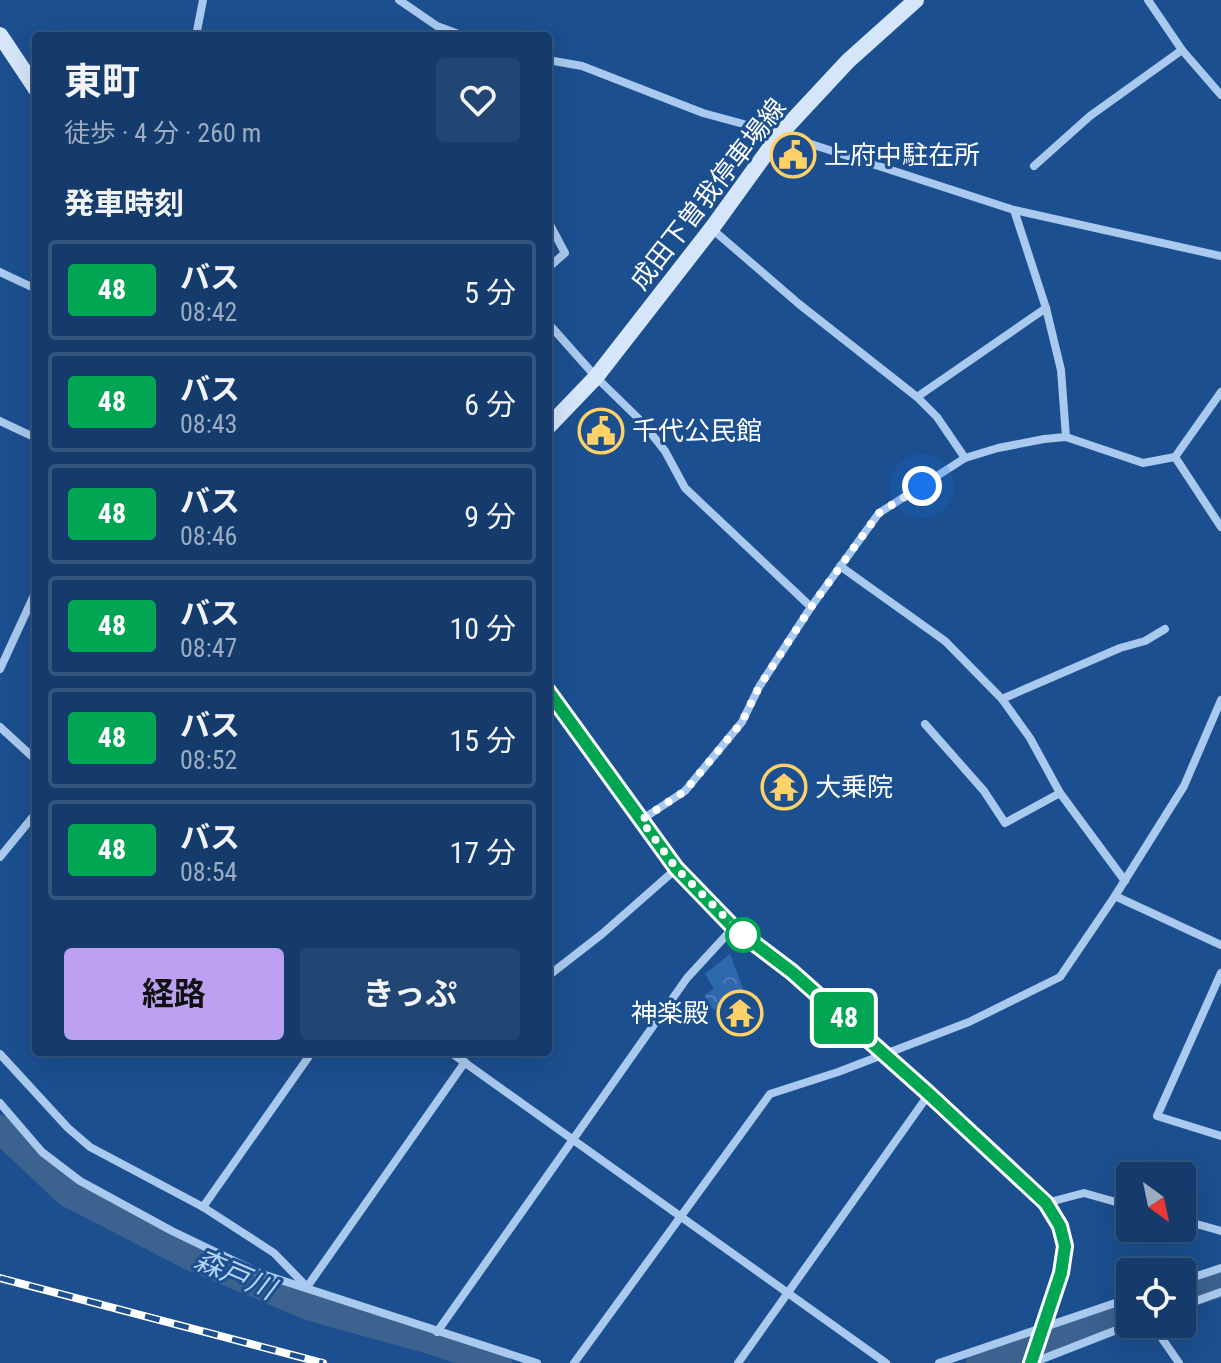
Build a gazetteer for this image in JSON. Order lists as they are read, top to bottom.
{
  "streets": {
    "main road": ["成田下曽我停車場線"]
  },
  "water": ["森戸川"],
  "places": {
    "public building": ["上府中駐在所", "千代公民館"],
    "temple": ["大乗院", "神楽殿"]
  },
  "lines": ["bus line 48"],
  "north": "bottom right",
  "page": {
    "on_map": "48",
    "heading": [
      ["東町", "徒歩 · 4 分 · 260 m"],
      "発車時刻"
    ],
    "list": [
      {
        "mark": "48",
        "name": "バス",
        "note": "08:42",
        "value": "5 分"
      },
      {
        "mark": "48",
        "name": "バス",
        "note": "08:43",
        "value": "6 分"
      },
      {
        "mark": "48",
        "name": "バス",
        "note": "08:46",
        "value": "9 分"
      },
      {
        "mark": "48",
        "name": "バス",
        "note": "08:47",
        "value": "10 分"
      },
      {
        "mark": "48",
        "name": "バス",
        "note": "08:52",
        "value": "15 分"
      },
      {
        "mark": "48",
        "name": "バス",
        "note": "08:54",
        "value": "17 分"
      }
    ],
    "buttons": ["経路", "きっぷ"]
  }
}
